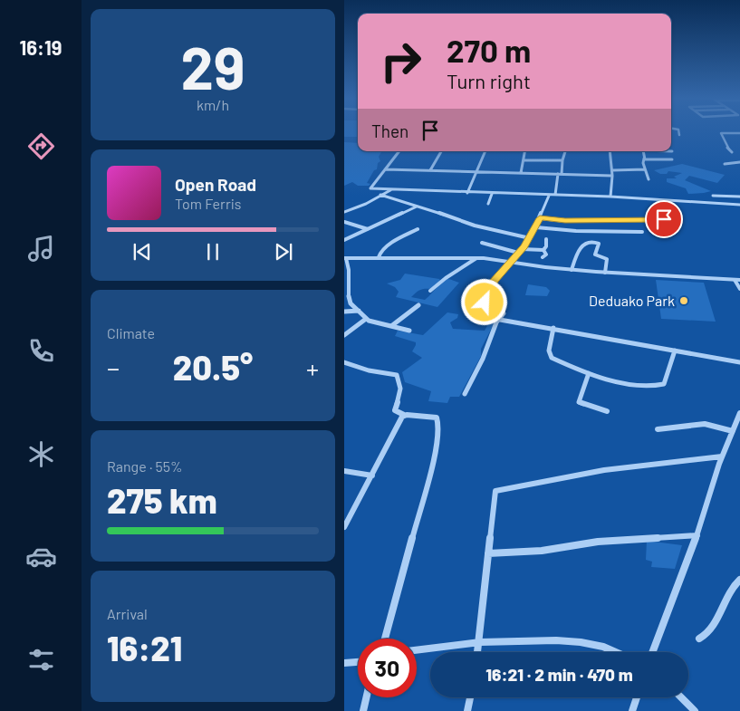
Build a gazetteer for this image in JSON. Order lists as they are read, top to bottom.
{
  "places": ["Deduako Park"],
  "page": {
    "tabs": "16:19",
    "tile": [
      ["29", "km/h"],
      "Climate",
      ["Range · 55%", "275 km"],
      ["Arrival", "16:21"]
    ],
    "turn": ["270 m", "Turn right"],
    "then": "Then",
    "song": ["Open Road", "Tom Ferris"],
    "heat": ["−", "20.5°", "+"],
    "limit": "30",
    "trip": "16:21 · 2 min · 470 m"
  }
}
